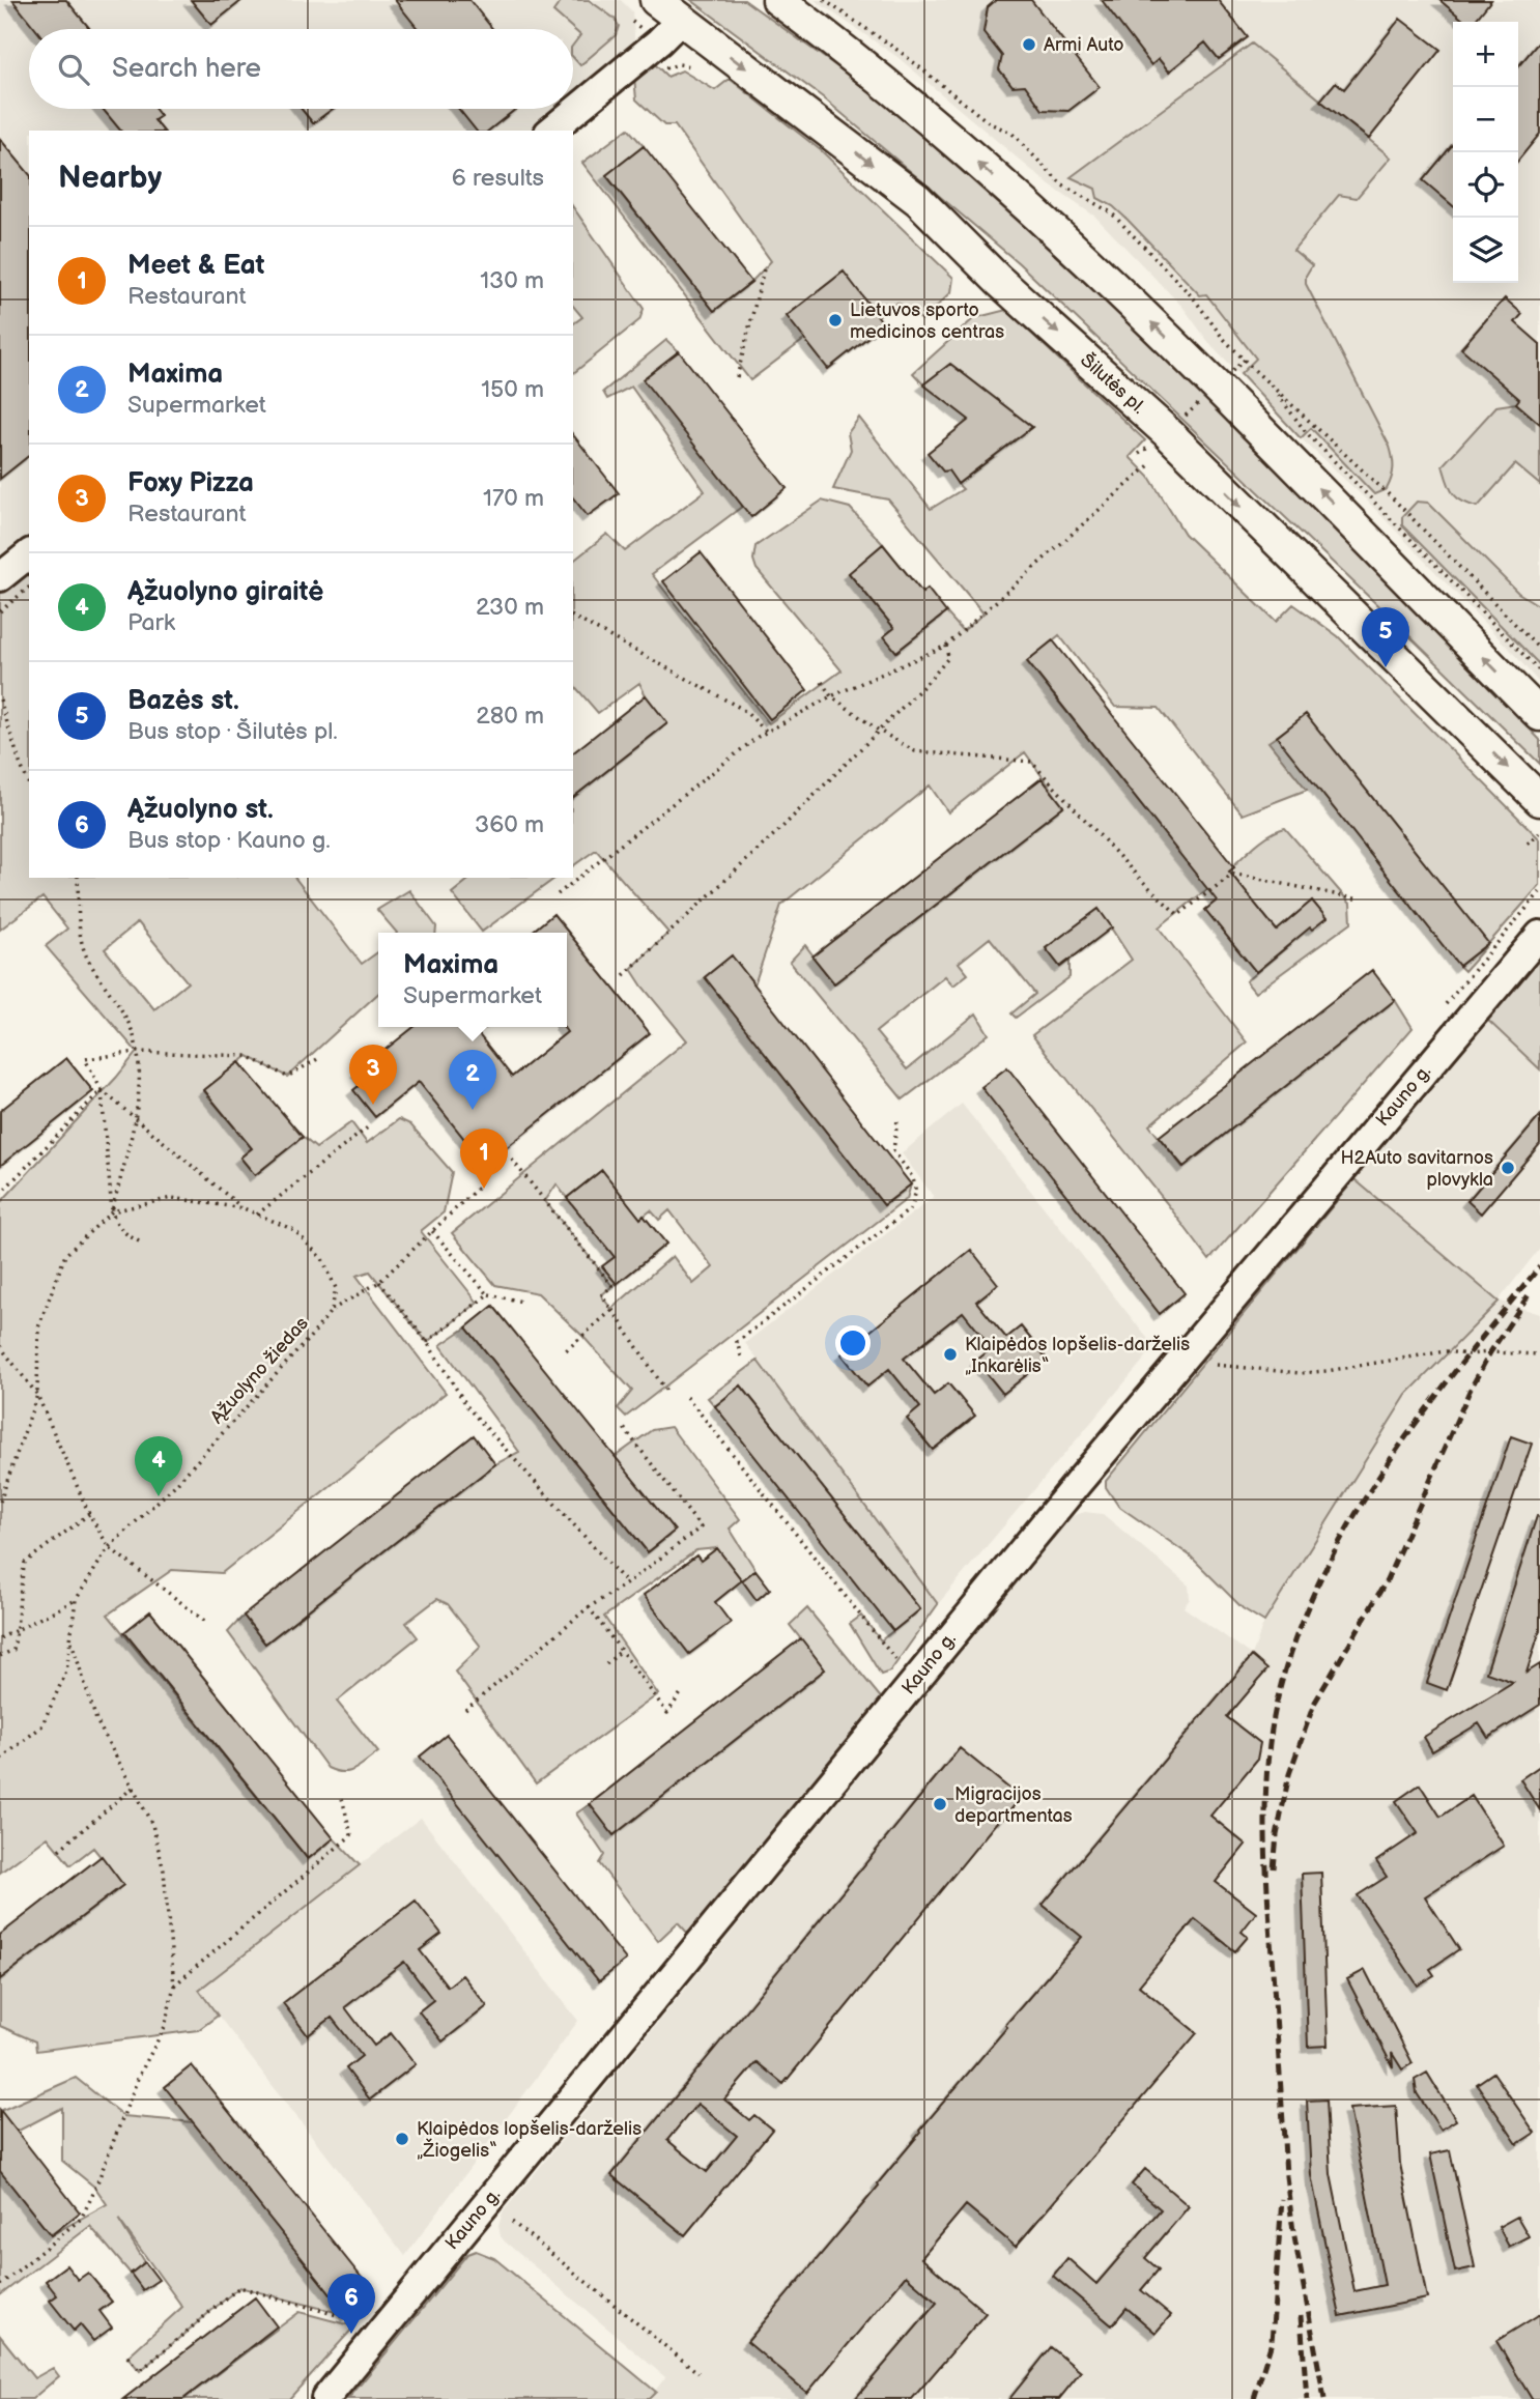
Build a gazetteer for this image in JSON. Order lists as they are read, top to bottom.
{
  "streets": {
    "main road": ["Šilutės pl.", "Kauno g."],
    "path": ["Ąžuolyno žiedas"]
  },
  "places": [
    "Armi Auto",
    "Lietuvos sporto medicinos centras",
    "H2Auto savitarnos plovykla",
    "Klaipėdos lopšelis-darželis „Inkarėlis“",
    "Migracijos departmentas",
    "Klaipėdos lopšelis-darželis „Žiogelis“"
  ],
  "page": {
    "map_buttons": ["+", "−"],
    "search": "Search here",
    "heading": ["Nearby", "6 results"],
    "list": [
      {
        "mark": "1",
        "name": "Meet & Eat",
        "note": "Restaurant",
        "value": "130 m"
      },
      {
        "mark": "2",
        "name": "Maxima",
        "note": "Supermarket",
        "value": "150 m"
      },
      {
        "mark": "3",
        "name": "Foxy Pizza",
        "note": "Restaurant",
        "value": "170 m"
      },
      {
        "mark": "4",
        "name": "Ąžuolyno giraitė",
        "note": "Park",
        "value": "230 m"
      },
      {
        "mark": "5",
        "name": "Bazės st.",
        "note": "Bus stop · Šilutės pl.",
        "value": "280 m"
      },
      {
        "mark": "6",
        "name": "Ąžuolyno st.",
        "note": "Bus stop · Kauno g.",
        "value": "360 m"
      }
    ],
    "pins": [
      "5",
      "3",
      "2",
      "1",
      "4",
      "6"
    ],
    "popup": ["Maxima", "Supermarket"]
  }
}
